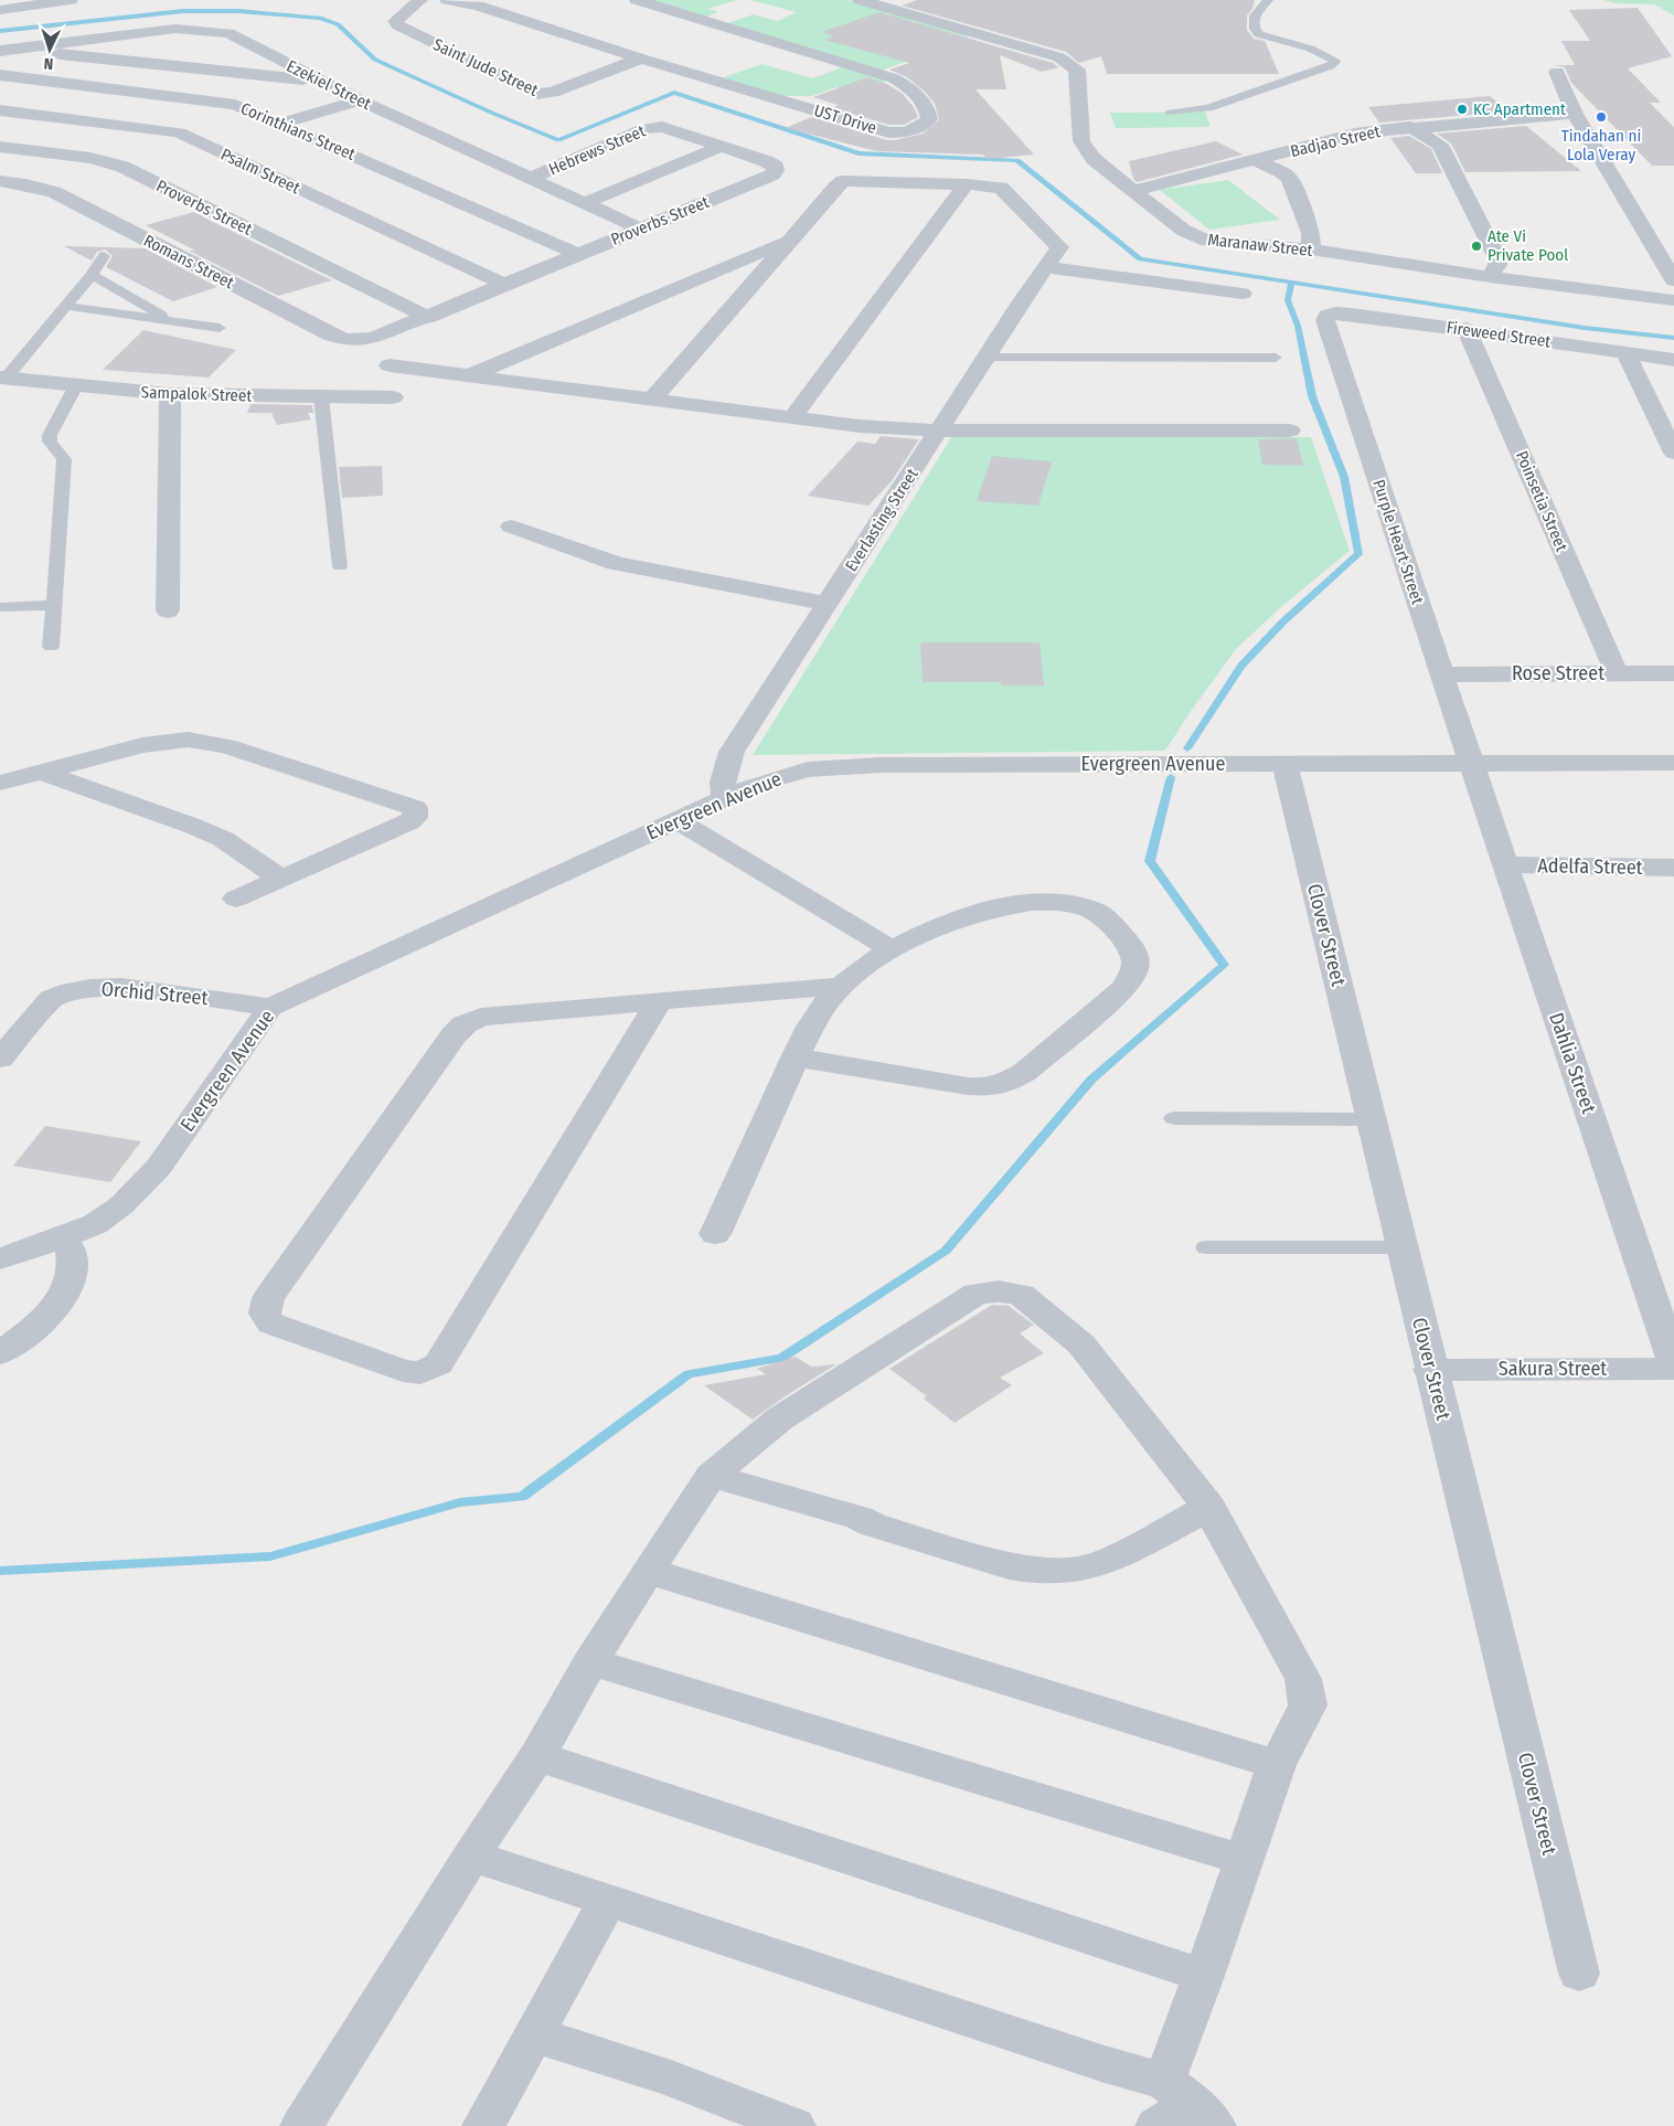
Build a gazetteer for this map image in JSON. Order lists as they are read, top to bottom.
{
  "streets": {
    "street": [
      "Saint Jude Street",
      "Ezekiel Street",
      "UST Drive",
      "Corinthians Street",
      "Badjao Street",
      "Hebrews Street",
      "Psalm Street",
      "Proverbs Street",
      "Maranaw Street",
      "Romans Street",
      "Fireweed Street",
      "Sampalok Street",
      "Poinsetia Street",
      "Everlasting Street",
      "Purple Heart Street",
      "Rose Street",
      "Evergreen Avenue",
      "Adelfa Street",
      "Clover Street",
      "Orchid Street",
      "Dahlia Street",
      "Sakura Street"
    ]
  },
  "crossings": [
    ["Saint Jude Street", "UST Drive"],
    ["Ezekiel Street", "Hebrews Street"],
    ["Ezekiel Street", "Proverbs Street"],
    ["Corinthians Street", "Proverbs Street"],
    ["Badjao Street", "Maranaw Street"],
    ["Hebrews Street", "Proverbs Street"],
    ["Psalm Street", "Proverbs Street"],
    ["Proverbs Street", "Romans Street"],
    ["Fireweed Street", "Poinsetia Street"],
    ["Fireweed Street", "Purple Heart Street"],
    ["Poinsetia Street", "Rose Street"],
    ["Everlasting Street", "Evergreen Avenue"],
    ["Purple Heart Street", "Rose Street"],
    ["Purple Heart Street", "Evergreen Avenue"],
    ["Purple Heart Street", "Dahlia Street"],
    ["Evergreen Avenue", "Clover Street"],
    ["Evergreen Avenue", "Orchid Street"],
    ["Evergreen Avenue", "Dahlia Street"],
    ["Adelfa Street", "Dahlia Street"],
    ["Clover Street", "Sakura Street"]
  ],
  "places": ["KC Apartment", "Tindahan ni Lola Veray", "Ate Vi Private Pool"],
  "north": "bottom"
}
